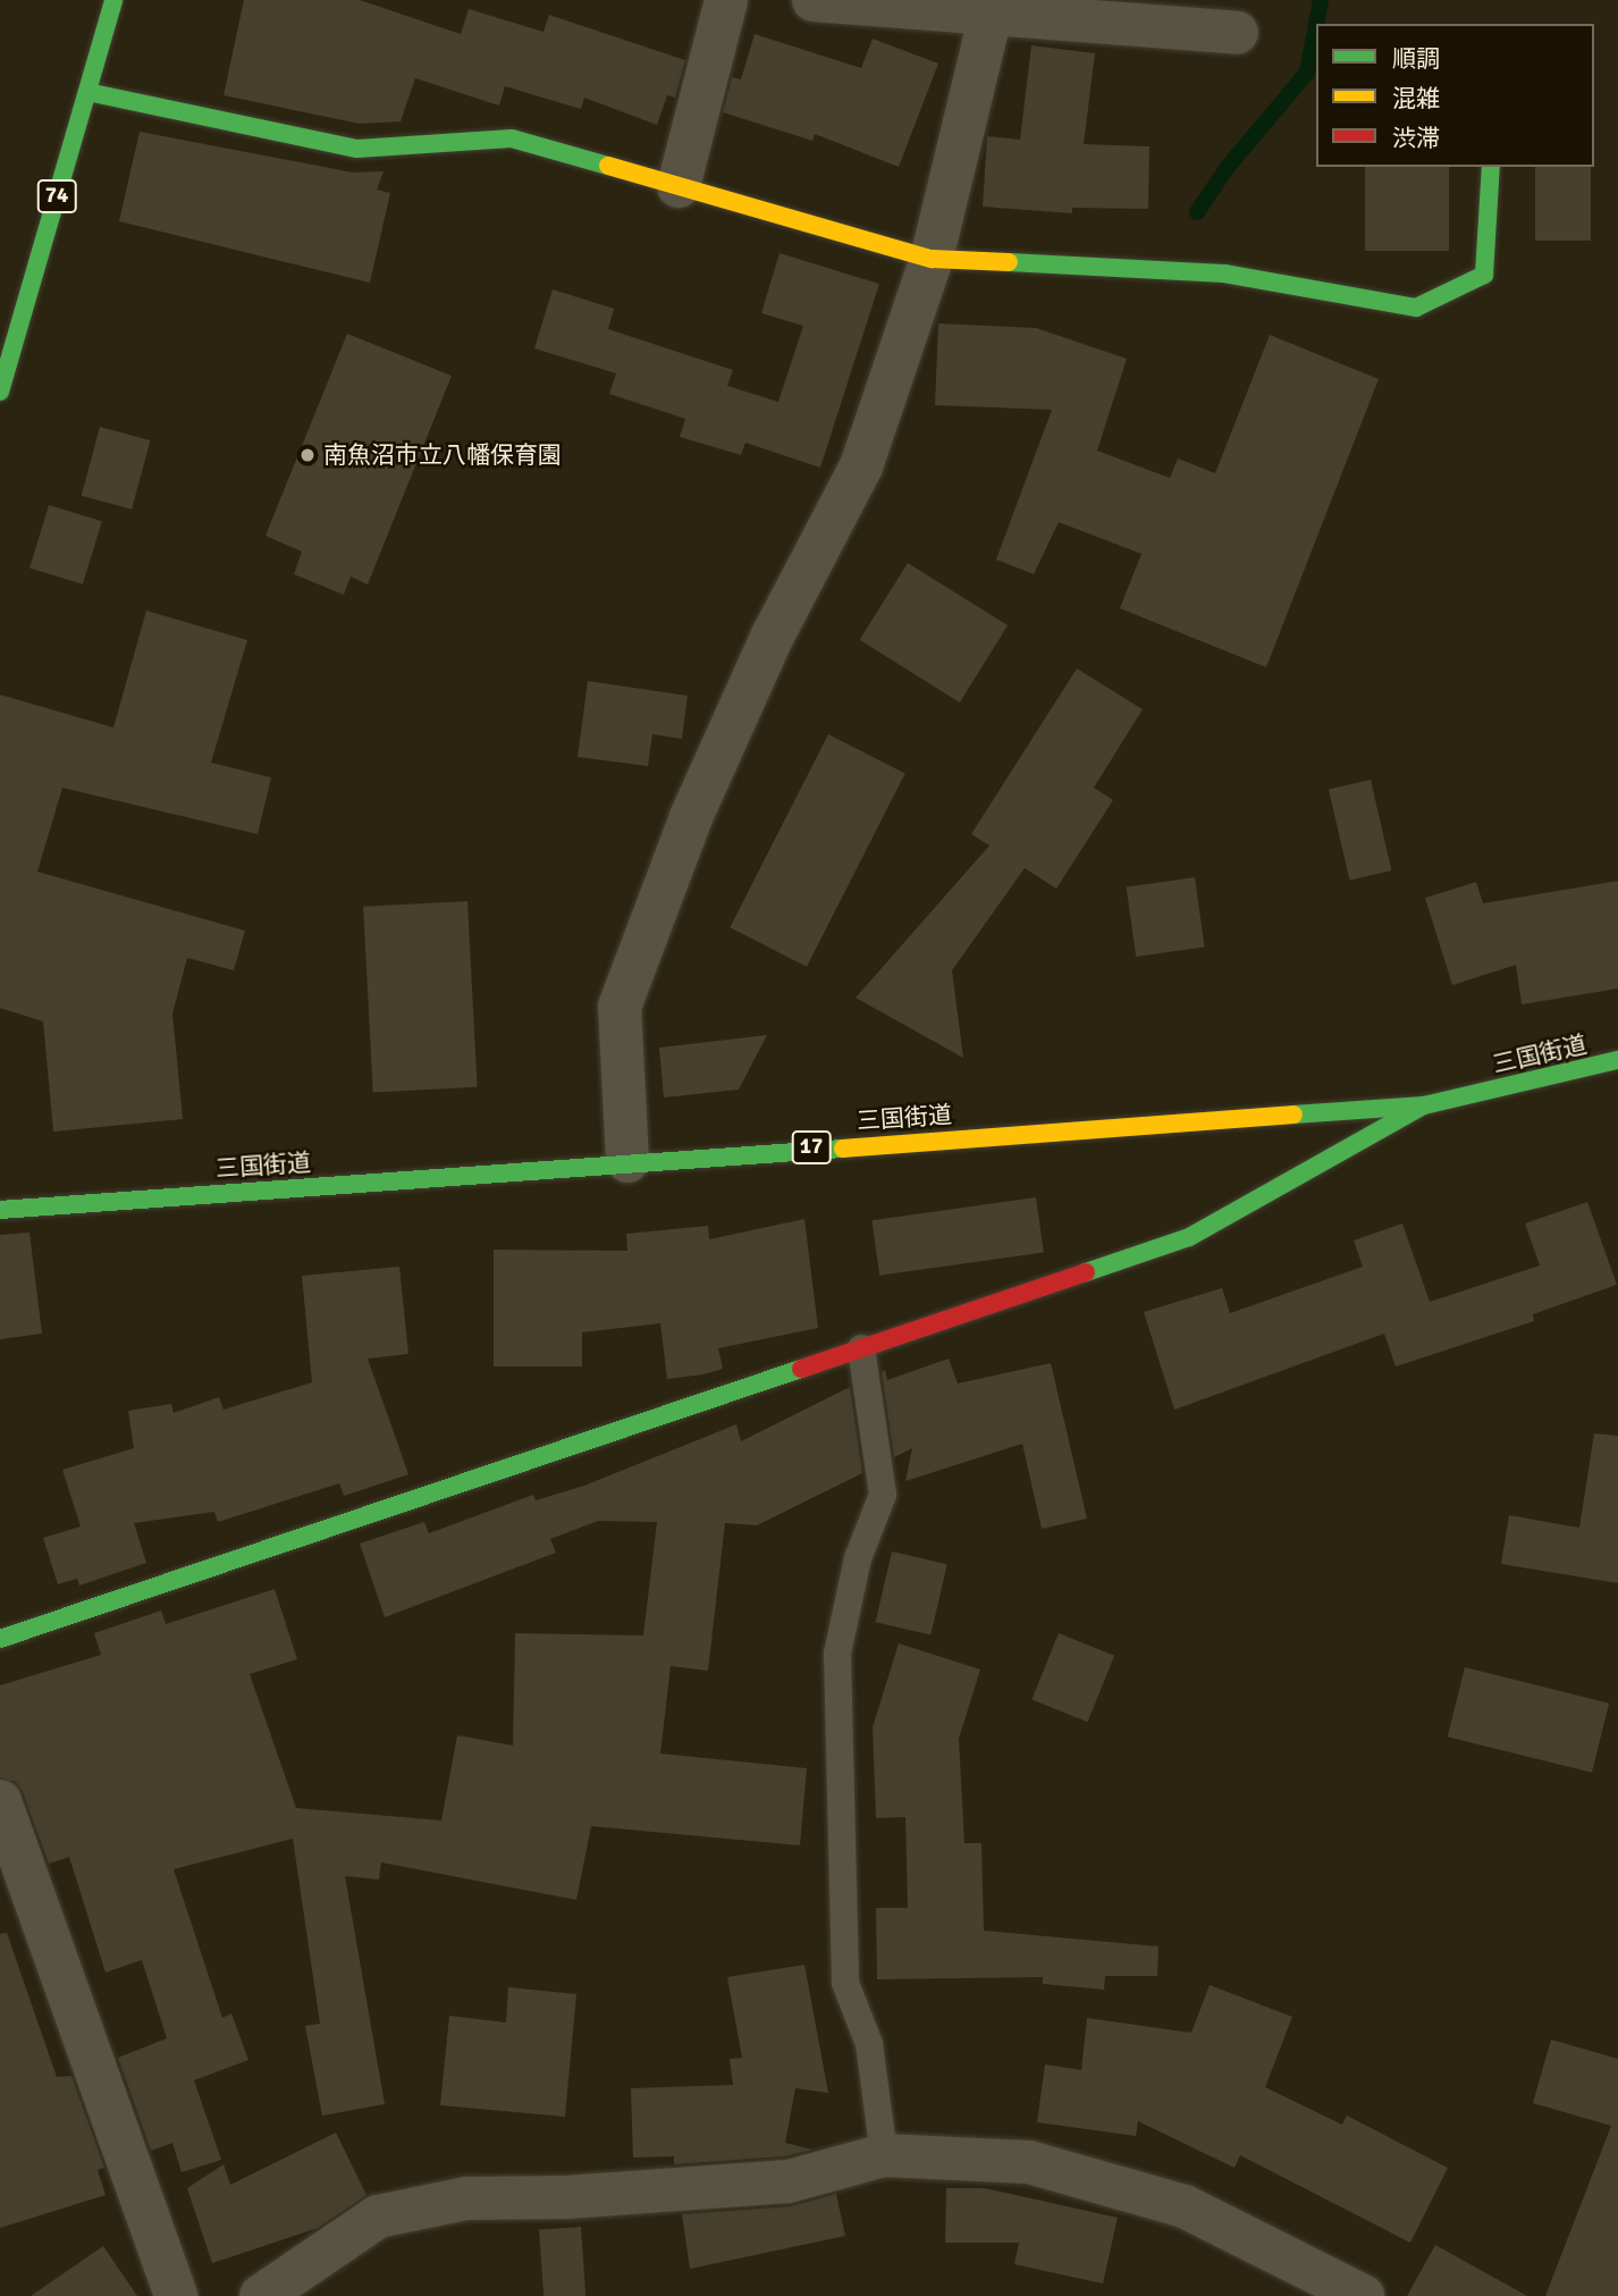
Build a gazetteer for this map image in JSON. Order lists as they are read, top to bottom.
{
  "streets": {
    "main road": ["74", "三国街道", "17"]
  },
  "places": ["南魚沼市立八幡保育園"],
  "legend": ["順調", "混雑", "渋滞"]
}
